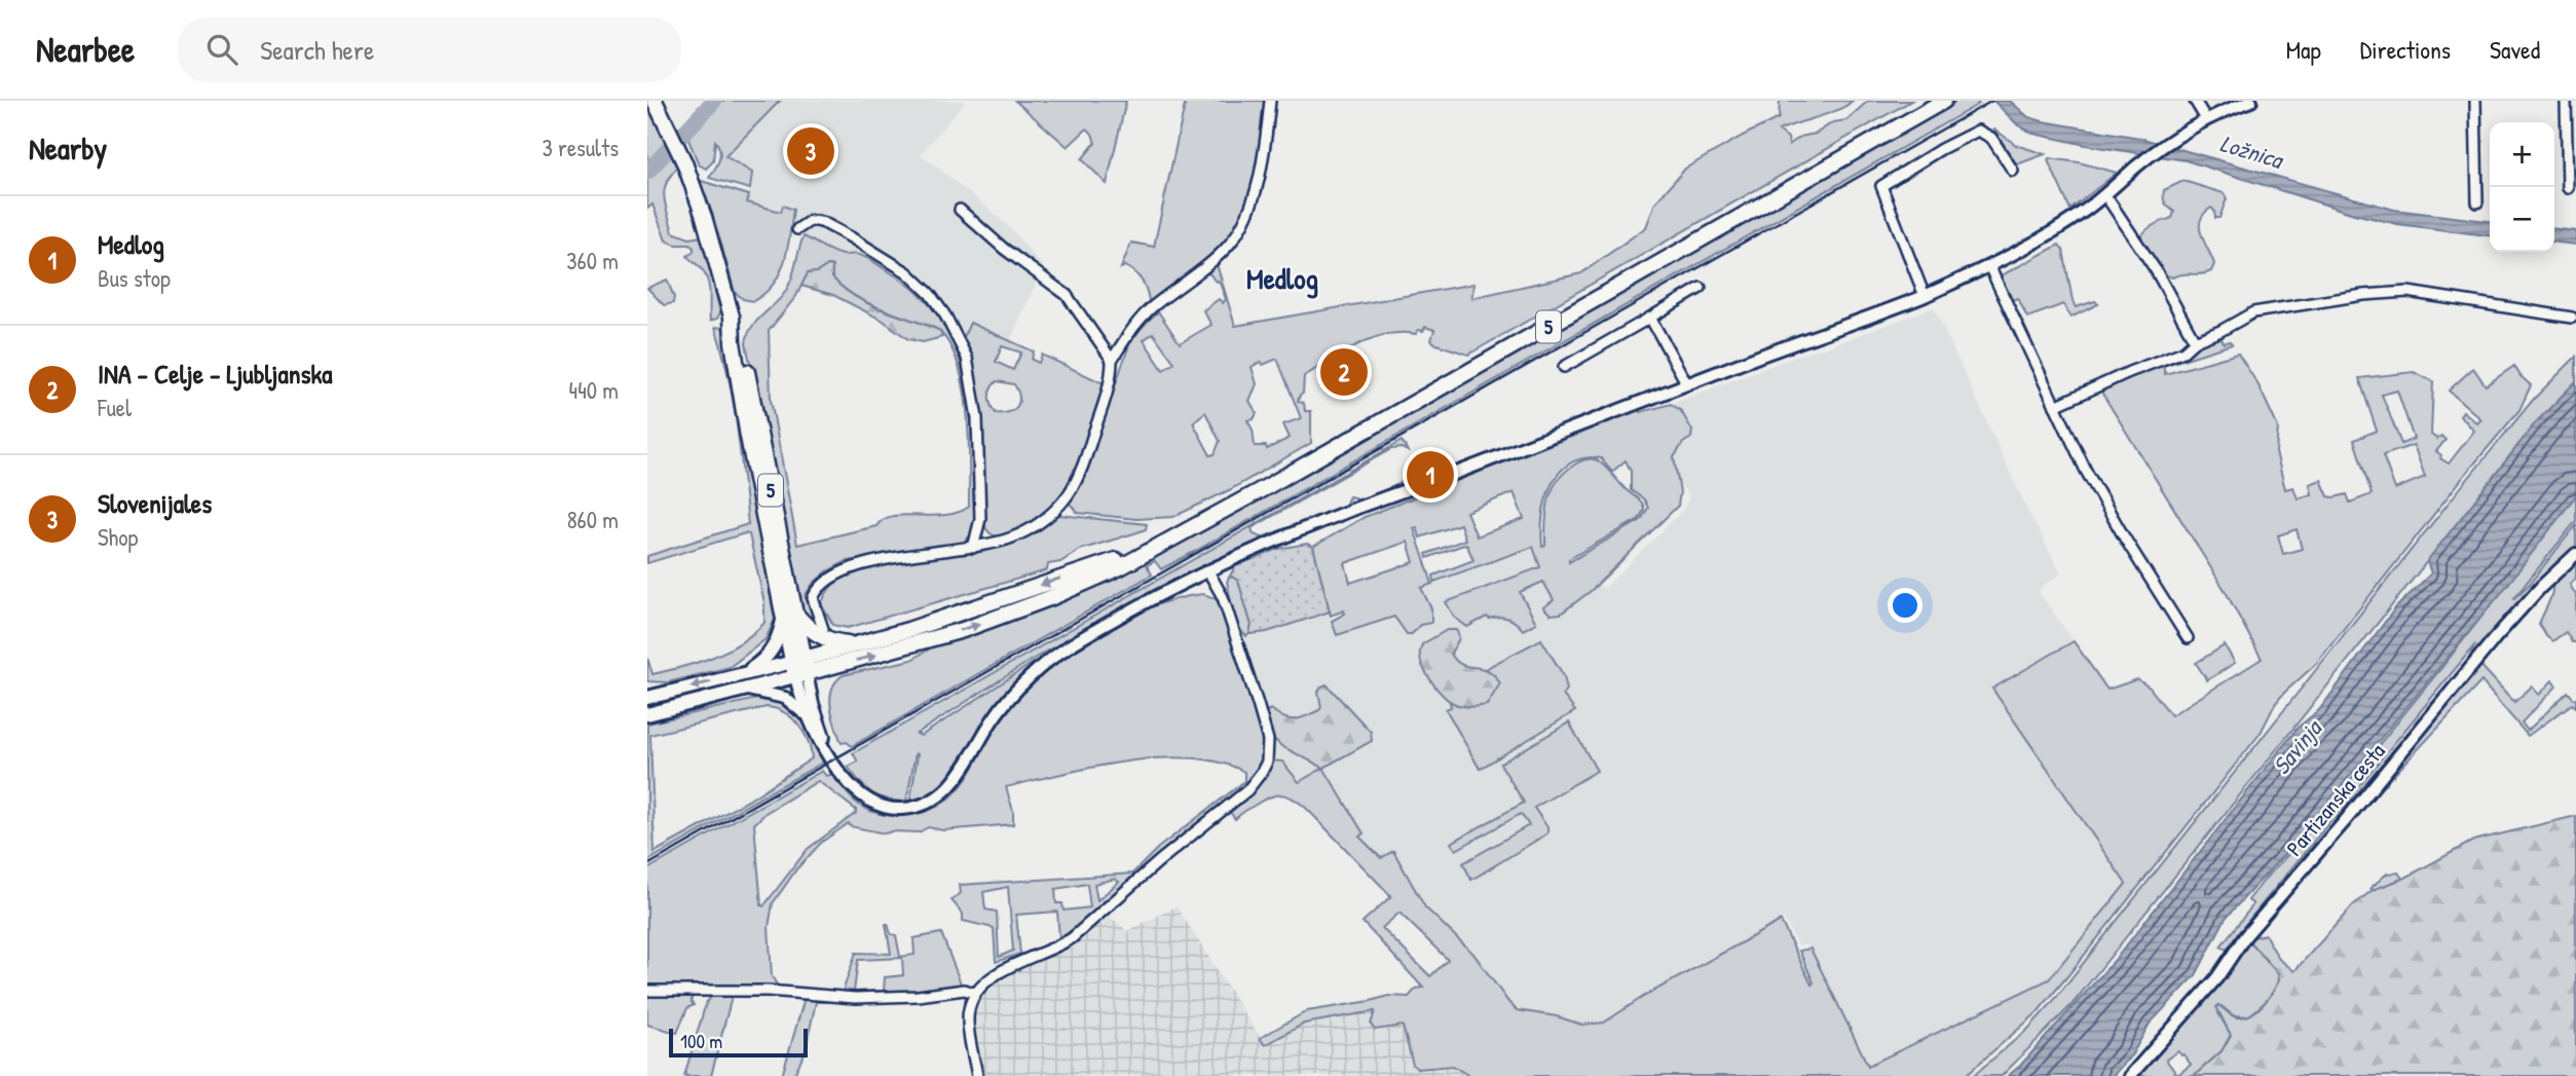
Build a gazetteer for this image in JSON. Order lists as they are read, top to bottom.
{
  "streets": {
    "main road": ["5"],
    "street": ["Partizanska cesta"]
  },
  "districts": ["Medlog"],
  "water": ["Ložnica", "Savinja"],
  "scale_bar": "100 m",
  "page": {
    "header": "Nearbee",
    "search": "Search here",
    "nav": ["Map", "Directions", "Saved"],
    "heading": ["Nearby", "3 results"],
    "map_buttons": ["+", "−"],
    "pins": ["3", "2", "1"],
    "list": [
      {
        "mark": "1",
        "name": "Medlog",
        "note": "Bus stop",
        "value": "360 m"
      },
      {
        "mark": "2",
        "name": "INA - Celje - Ljubljanska",
        "note": "Fuel",
        "value": "440 m"
      },
      {
        "mark": "3",
        "name": "Slovenijales",
        "note": "Shop",
        "value": "860 m"
      }
    ],
    "scale": "100 m"
  }
}
